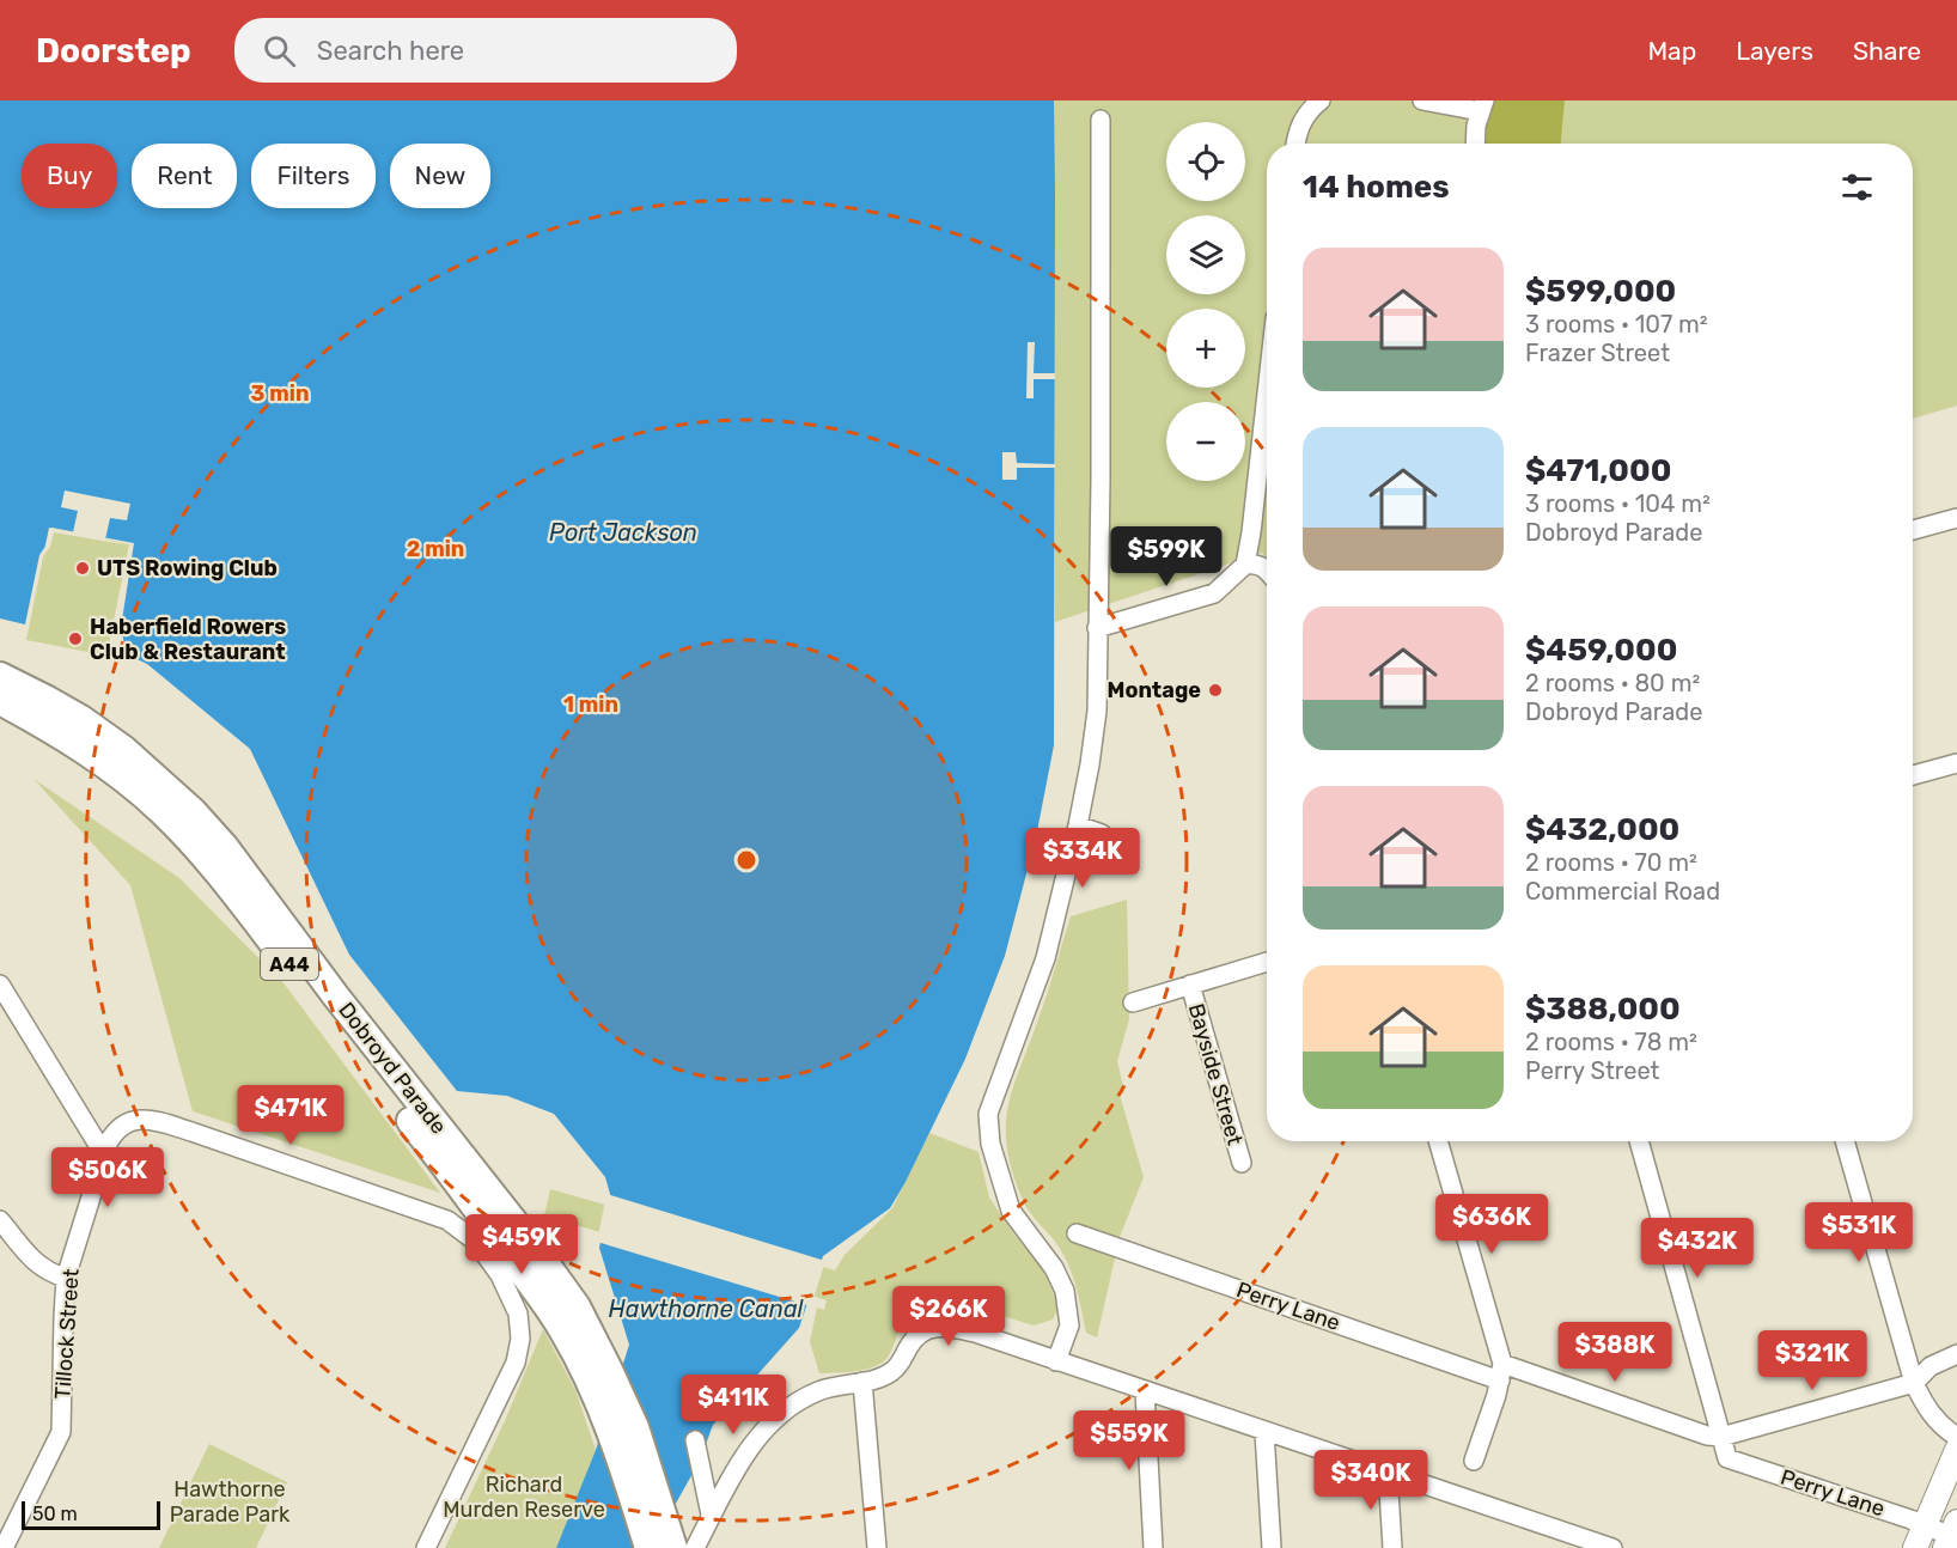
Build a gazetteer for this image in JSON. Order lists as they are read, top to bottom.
{
  "streets": {
    "highway": ["A44", "Dobroyd Parade"],
    "street": ["Bayside Street", "Perry Lane", "Tillock Street"]
  },
  "water": ["Port Jackson", "Hawthorne Canal"],
  "parks": ["Richard Murden Reserve", "Hawthorne Parade Park"],
  "places": ["UTS Rowing Club", "Haberfield Rowers Club & Restaurant", "Montage"],
  "scale_bar": "50 m",
  "page": {
    "header": "Doorstep",
    "search": "Search here",
    "nav": ["Map", "Layers", "Share"],
    "map_buttons": ["+", "−"],
    "chip": [
      "Buy",
      "Rent",
      "Filters",
      "New"
    ],
    "heading": "14 homes",
    "list": [
      {
        "name": "$599,000",
        "note": "3 rooms · 107 m² · Frazer Street"
      },
      {
        "name": "$471,000",
        "note": "3 rooms · 104 m² · Dobroyd Parade"
      },
      {
        "name": "$459,000",
        "note": "2 rooms · 80 m² · Dobroyd Parade"
      },
      {
        "name": "$432,000",
        "note": "2 rooms · 70 m² · Commercial Road"
      },
      {
        "name": "$388,000",
        "note": "2 rooms · 78 m² · Perry Street"
      }
    ],
    "price": [
      "$599K",
      "$334K",
      "$471K",
      "$506K",
      "$636K",
      "$531K",
      "$459K",
      "$432K",
      "$266K",
      "$388K",
      "$321K",
      "$411K",
      "$559K",
      "$340K"
    ],
    "scale": "50 m"
  },
  "rings": ["3 min", "2 min", "1 min"]
}
